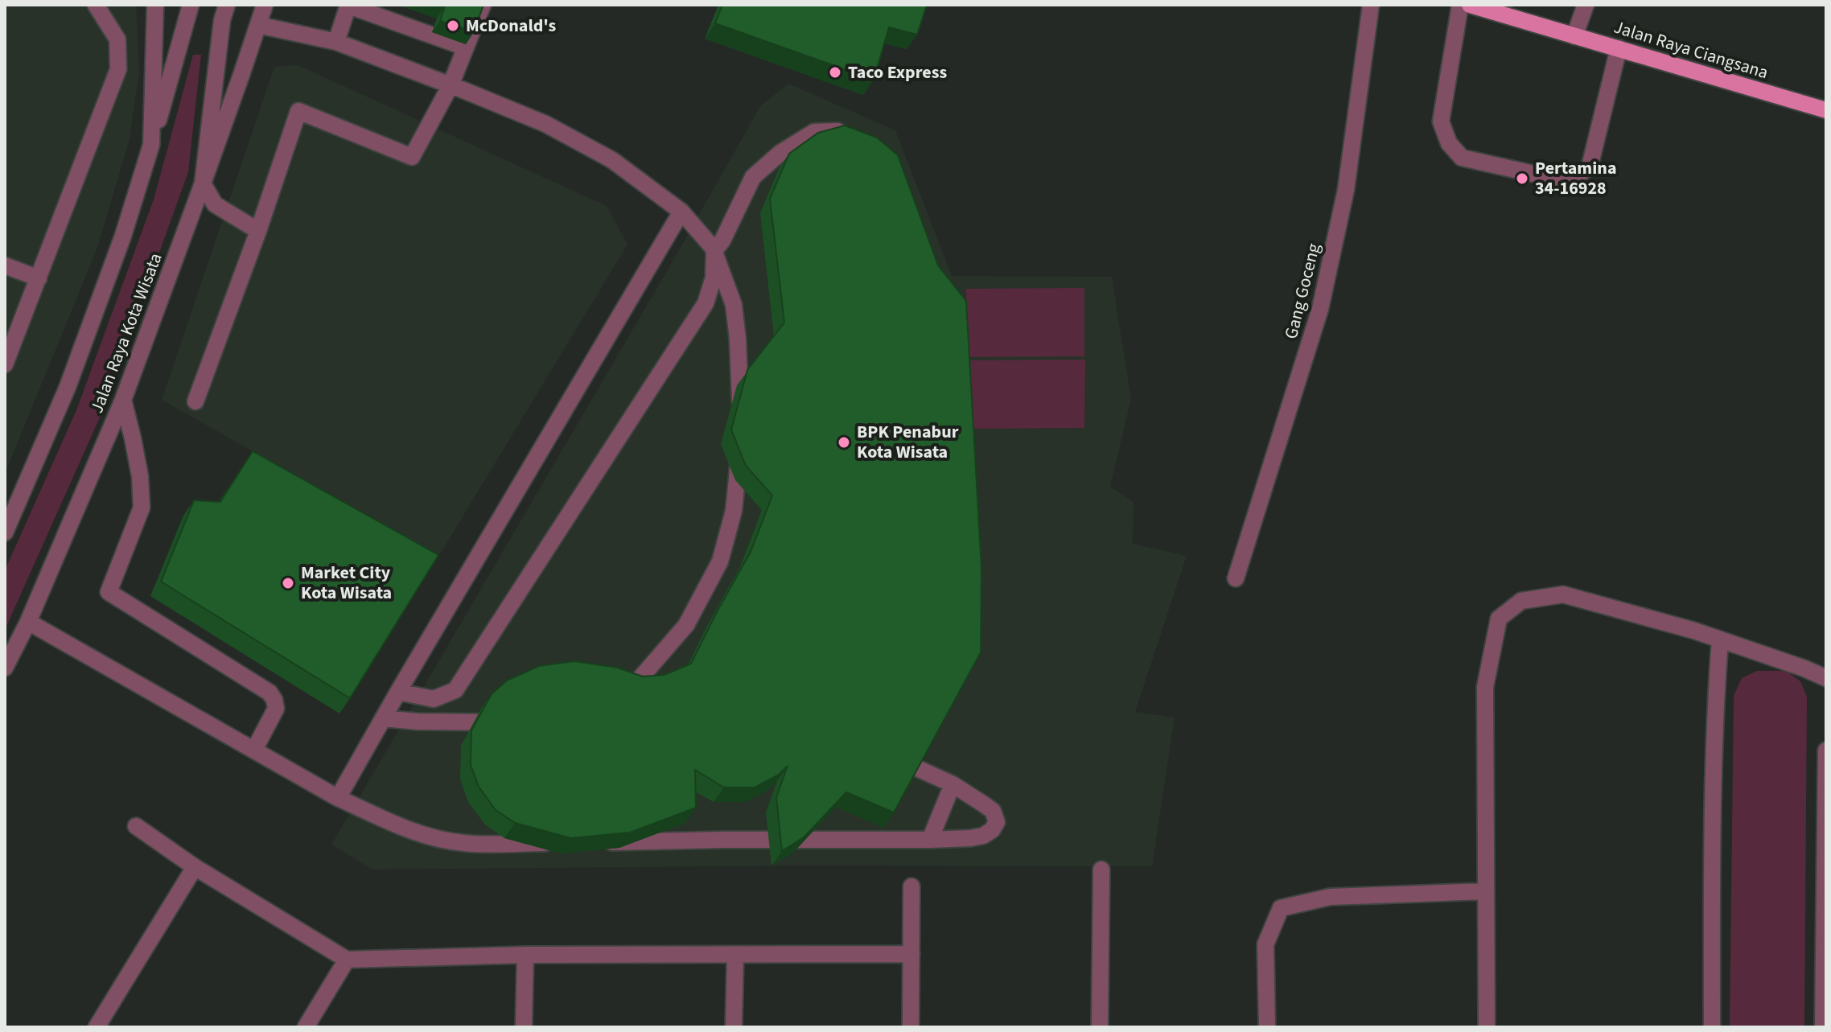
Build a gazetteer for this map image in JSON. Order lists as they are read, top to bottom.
{
  "streets": {
    "main road": ["Jalan Raya Ciangsana"],
    "street": ["Gang Goceng", "Jalan Raya Kota Wisata"]
  },
  "places": [
    "McDonald's",
    "Taco Express",
    "Pertamina 34-16928",
    "BPK Penabur Kota Wisata",
    "Market City Kota Wisata"
  ]
}
